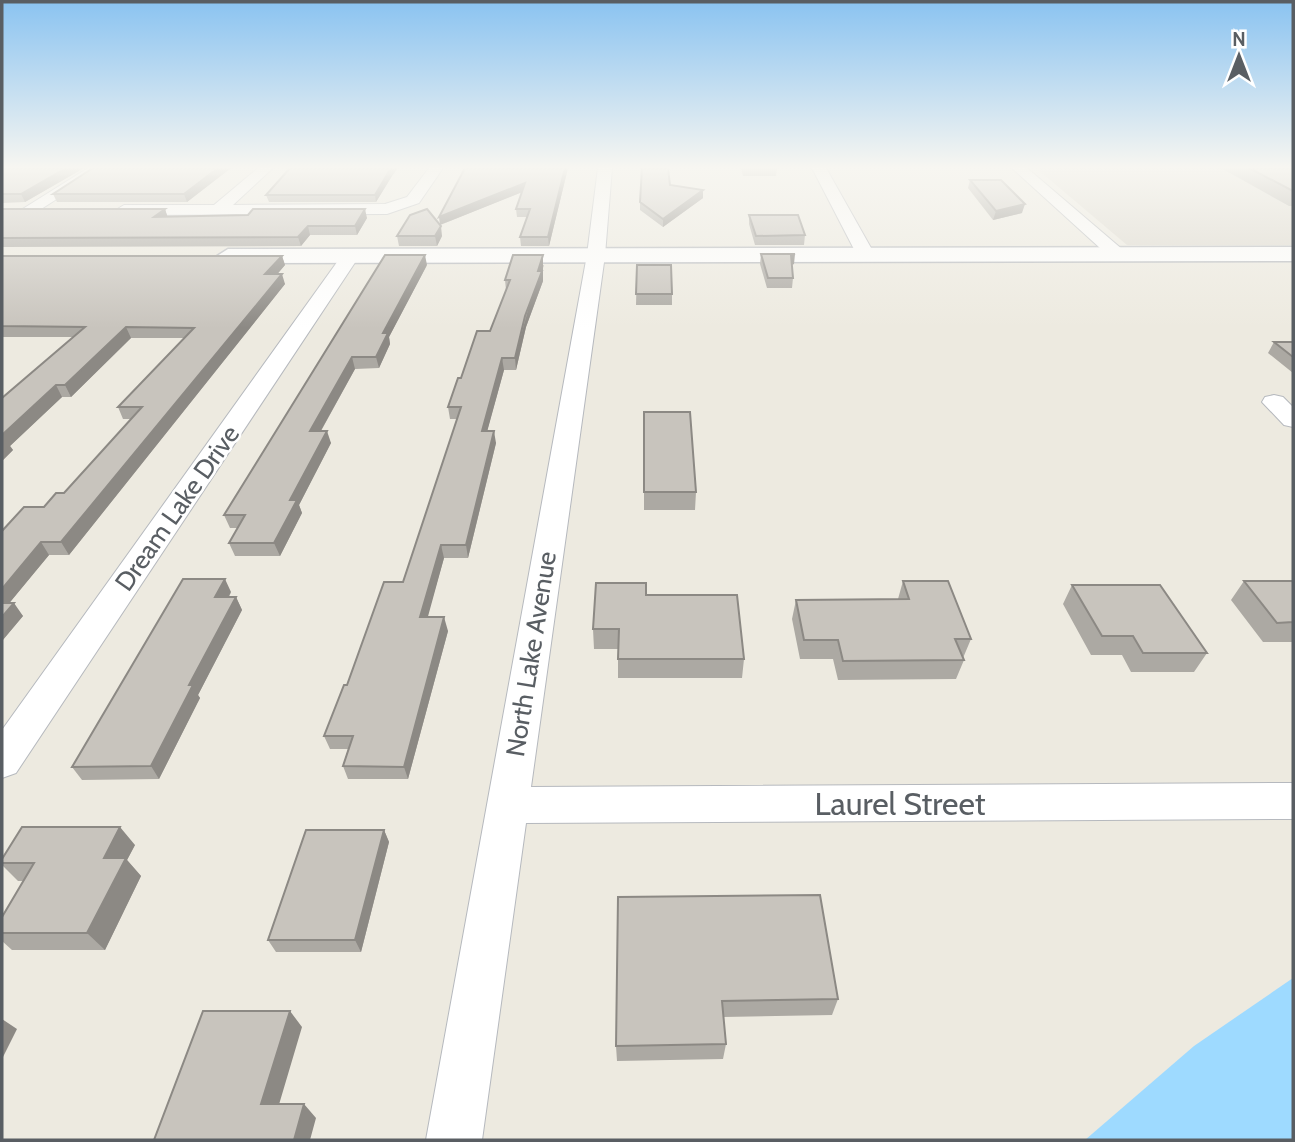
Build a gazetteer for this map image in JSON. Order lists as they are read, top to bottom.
{
  "streets": {
    "street": ["Dream Lake Drive", "North Lake Avenue", "Laurel Street"]
  },
  "crossings": [
    ["North Lake Avenue", "Laurel Street"]
  ],
  "north": "top"
}
